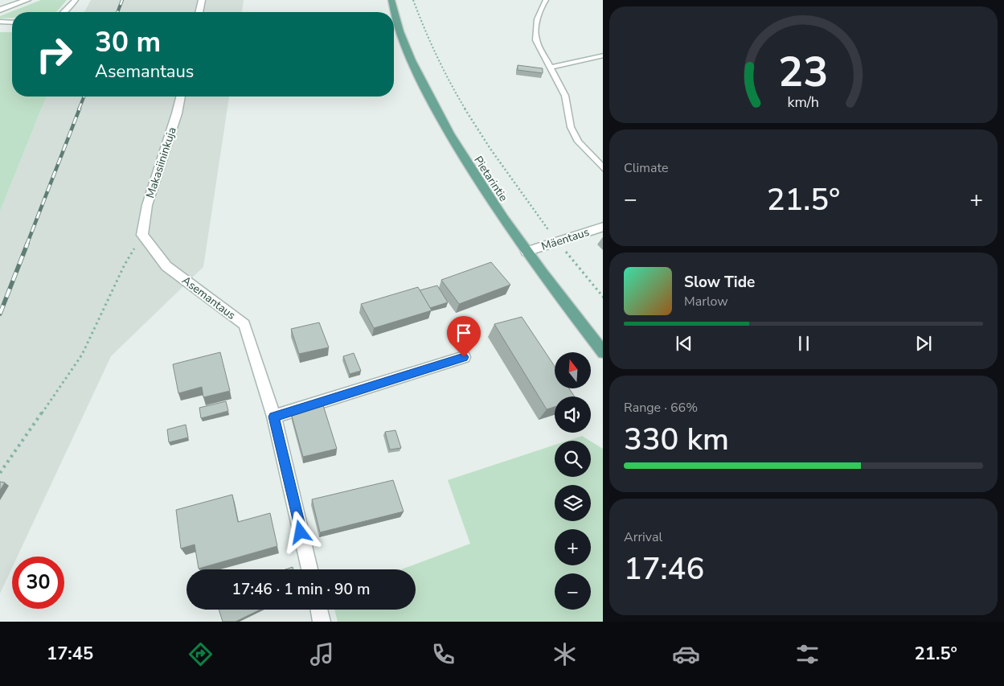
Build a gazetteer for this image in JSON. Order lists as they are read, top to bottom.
{
  "streets": {
    "main road": ["Pietarintie"],
    "street": ["Makasiininkuja", "Mäentaus", "Asemantaus"]
  },
  "crossings": [
    ["Makasiininkuja", "Asemantaus"],
    ["Pietarintie", "Mäentaus"]
  ],
  "north": "top",
  "page": {
    "turn": ["30 m", "Asemantaus"],
    "tile": [
      "Climate",
      ["Range · 66%", "330 km"],
      ["Arrival", "17:46"]
    ],
    "heat": ["−", "21.5°", "+"],
    "song": ["Slow Tide", "Marlow"],
    "map_buttons": ["+", "−"],
    "limit": "30",
    "trip": "17:46 · 1 min · 90 m",
    "tabs": ["17:45", "21.5°"],
    "gauge": ["23", "km/h"]
  }
}
